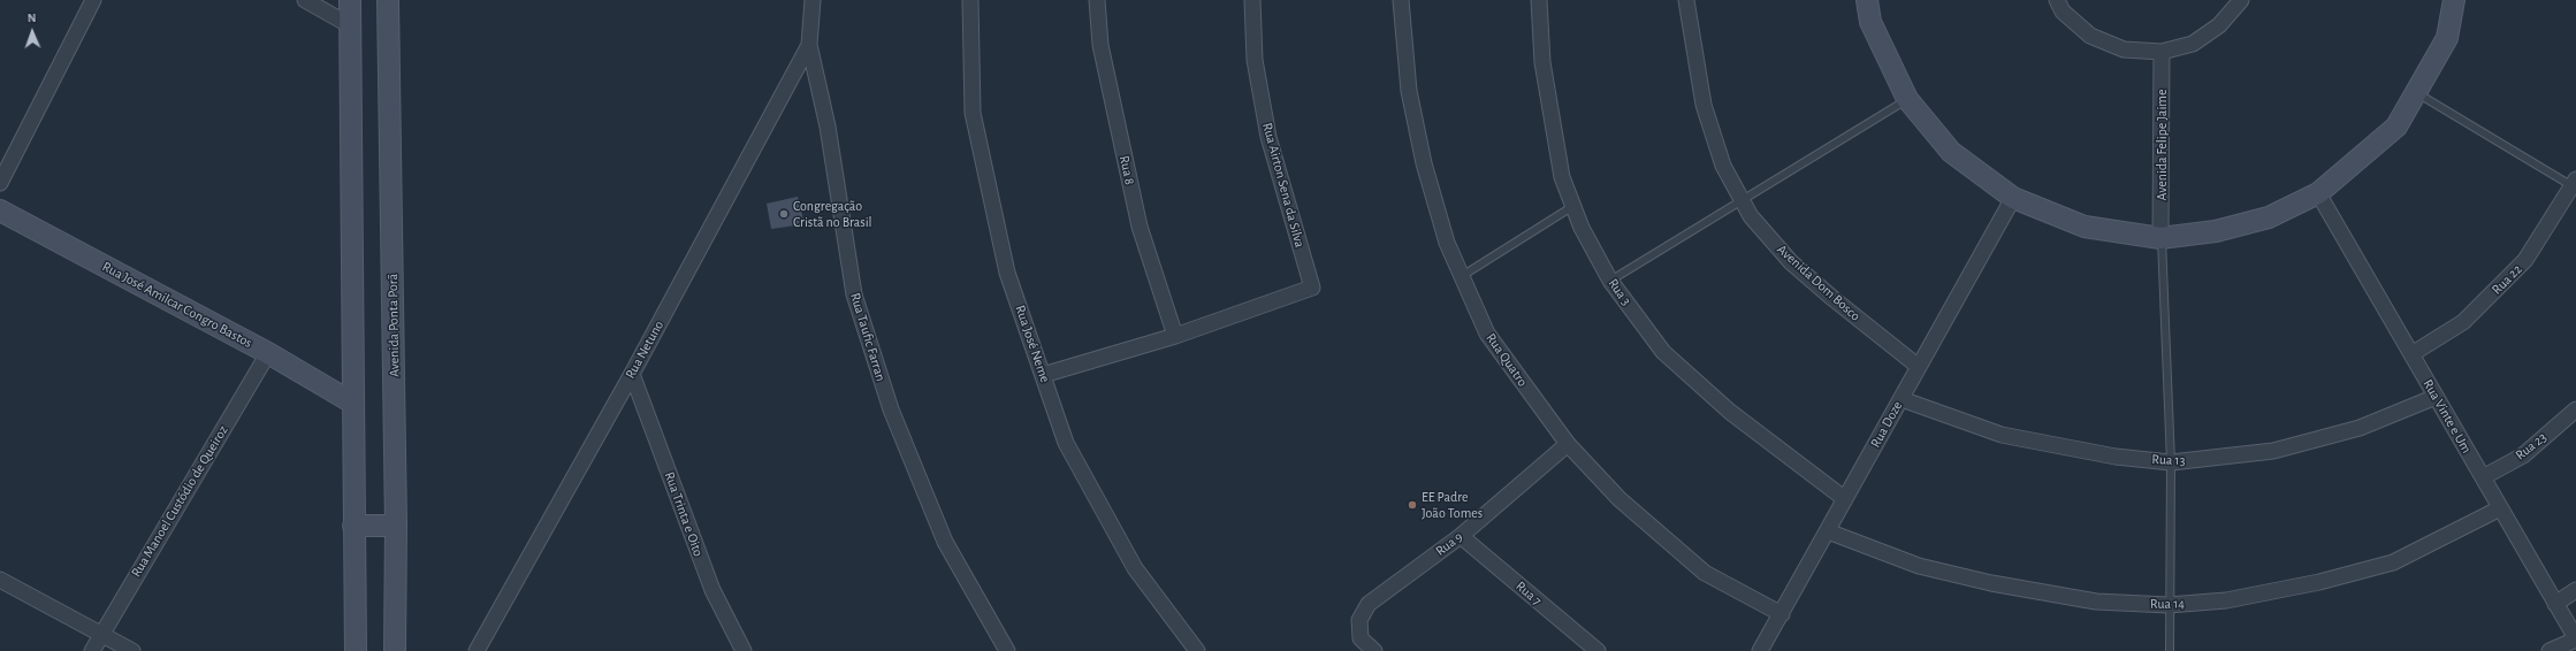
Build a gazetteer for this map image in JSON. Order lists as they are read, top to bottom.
{
  "streets": {
    "main road": ["Rua José Amilcar Congro Bastos", "Avenida Ponta Porã"],
    "street": [
      "Avenida Felipe Jaime",
      "Rua 8",
      "Rua Airton Sena da Silva",
      "Rua 22",
      "Avenida Dom Bosco",
      "Rua 3",
      "Rua Taufic Farran",
      "Rua José Neme",
      "Rua Netuno",
      "Rua Quatro",
      "Rua Vinte e Um",
      "Rua Doze",
      "Rua 23",
      "Rua 13",
      "Rua Manoel Custódio de Queiroz",
      "Rua Trinta e Oito",
      "Rua 9",
      "Rua 7",
      "Rua 14"
    ]
  },
  "crossings": [
    ["Rua 8", "Rua Airton Sena da Silva"],
    ["Rua 22", "Rua Vinte e Um"],
    ["Avenida Dom Bosco", "Rua Doze"],
    ["Rua 3", "Rua Doze"],
    ["Rua José Amilcar Congro Bastos", "Rua Manoel Custódio de Queiroz"],
    ["Rua Taufic Farran", "Rua Netuno"],
    ["Rua Netuno", "Rua Trinta e Oito"],
    ["Rua Quatro", "Rua Doze"],
    ["Rua Quatro", "Rua 9"],
    ["Rua Vinte e Um", "Rua 23"],
    ["Rua Vinte e Um", "Rua 13"],
    ["Rua Vinte e Um", "Rua 14"],
    ["Rua Doze", "Rua 13"],
    ["Rua Doze", "Rua 14"],
    ["Rua 9", "Rua 7"]
  ],
  "places": ["Congregação Cristã no Brasil", "EE Padre João Tomes"],
  "north": "top"
}
